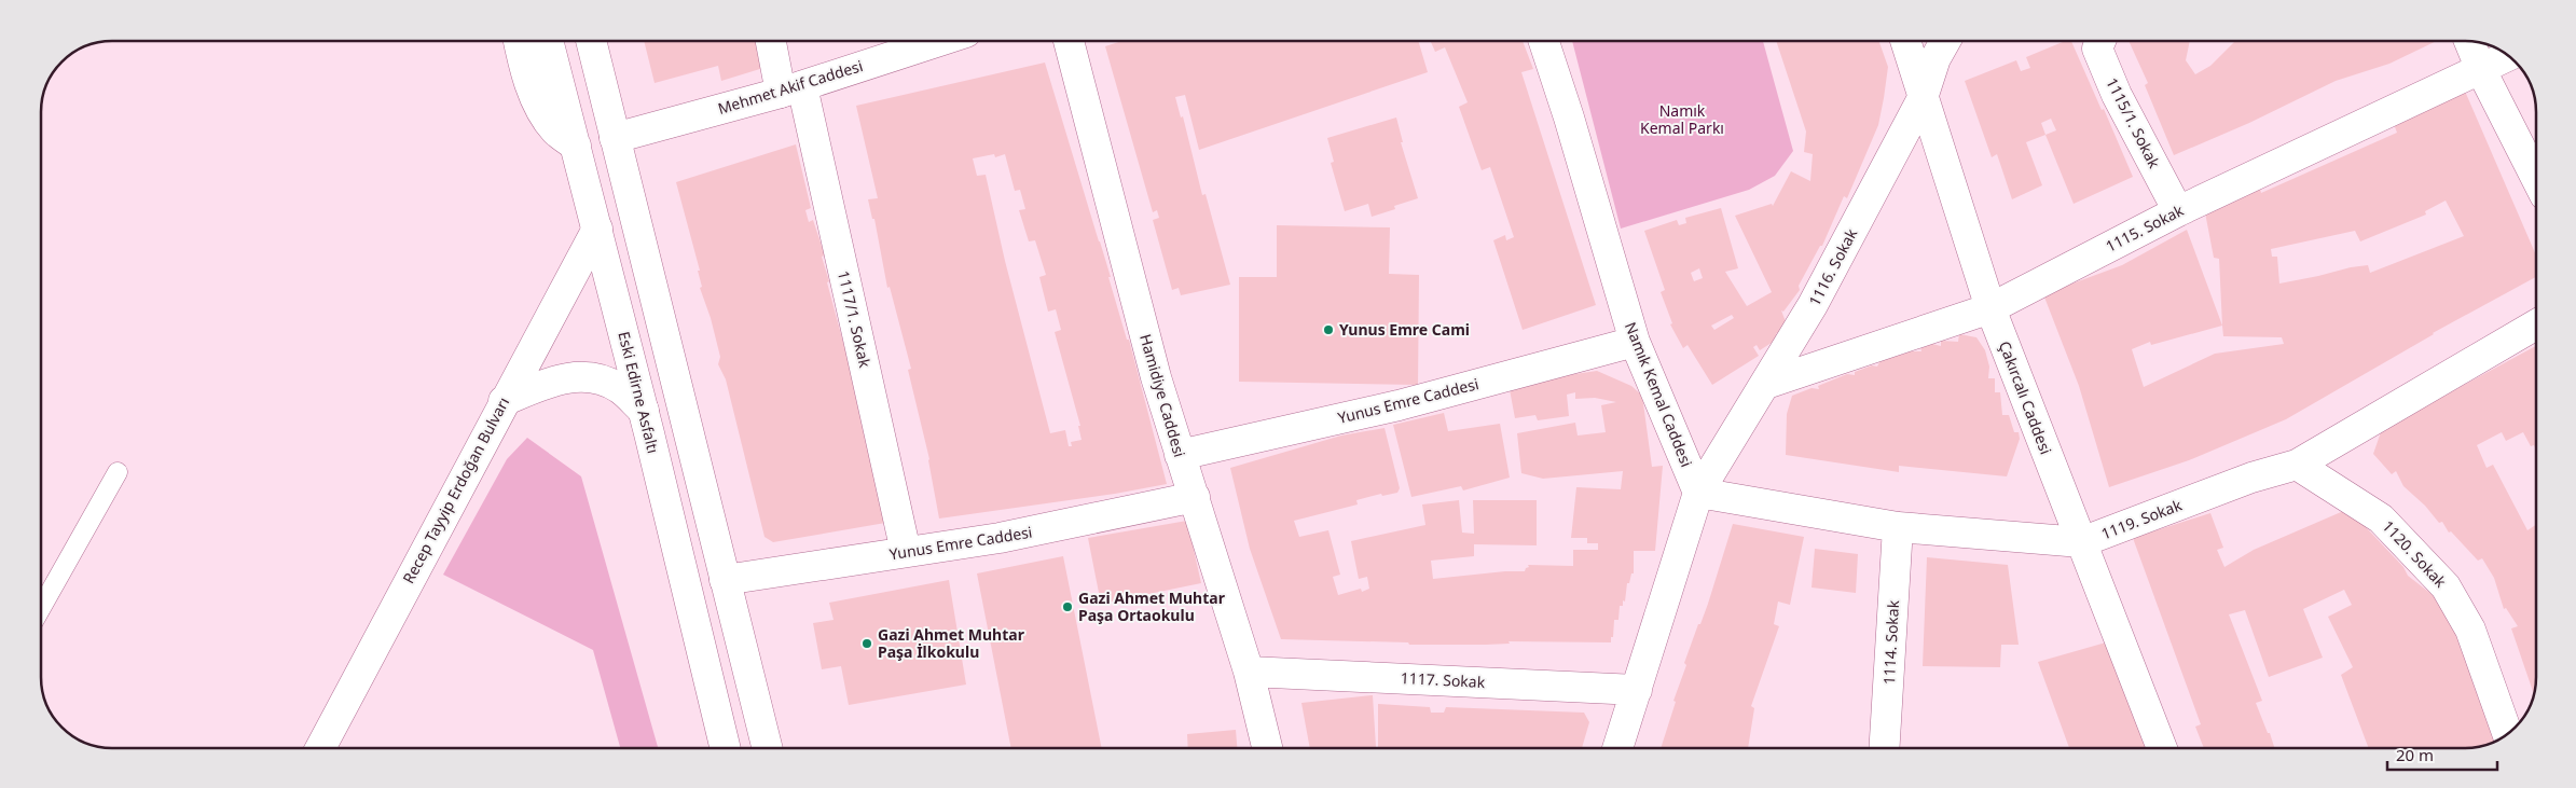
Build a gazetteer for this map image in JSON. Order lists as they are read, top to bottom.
{
  "streets": {
    "street": [
      "Mehmet Akif Caddesi",
      "1115/1. Sokak",
      "1115. Sokak",
      "1116. Sokak",
      "1117/1. Sokak",
      "Eski Edirne Asfaltı",
      "Namık Kemal Caddesi",
      "Hamidiye Caddesi",
      "Çakırcalı Caddesi",
      "Yunus Emre Caddesi",
      "Recep Tayyip Erdoğan Bulvarı",
      "1119. Sokak",
      "1120. Sokak",
      "1114. Sokak",
      "1117. Sokak"
    ]
  },
  "crossings": [
    ["Mehmet Akif Caddesi", "1117/1. Sokak"],
    ["Mehmet Akif Caddesi", "Eski Edirne Asfaltı"],
    ["1115/1. Sokak", "1115. Sokak"],
    ["1115. Sokak", "1116. Sokak"],
    ["1115. Sokak", "Çakırcalı Caddesi"],
    ["1116. Sokak", "Namık Kemal Caddesi"],
    ["1116. Sokak", "Çakırcalı Caddesi"],
    ["1116. Sokak", "1119. Sokak"],
    ["1117/1. Sokak", "Yunus Emre Caddesi"],
    ["Eski Edirne Asfaltı", "Recep Tayyip Erdoğan Bulvarı"],
    ["Namık Kemal Caddesi", "Yunus Emre Caddesi"],
    ["Namık Kemal Caddesi", "1119. Sokak"],
    ["Hamidiye Caddesi", "Yunus Emre Caddesi"],
    ["Hamidiye Caddesi", "1117. Sokak"],
    ["Çakırcalı Caddesi", "1119. Sokak"],
    ["1119. Sokak", "1120. Sokak"],
    ["1119. Sokak", "1114. Sokak"]
  ],
  "parks": ["Namık Kemal Parkı"],
  "places": ["Yunus Emre Cami", "Gazi Ahmet Muhtar Paşa Ortaokulu", "Gazi Ahmet Muhtar Paşa İlkokulu"],
  "scale_bar": "20 m"
}
